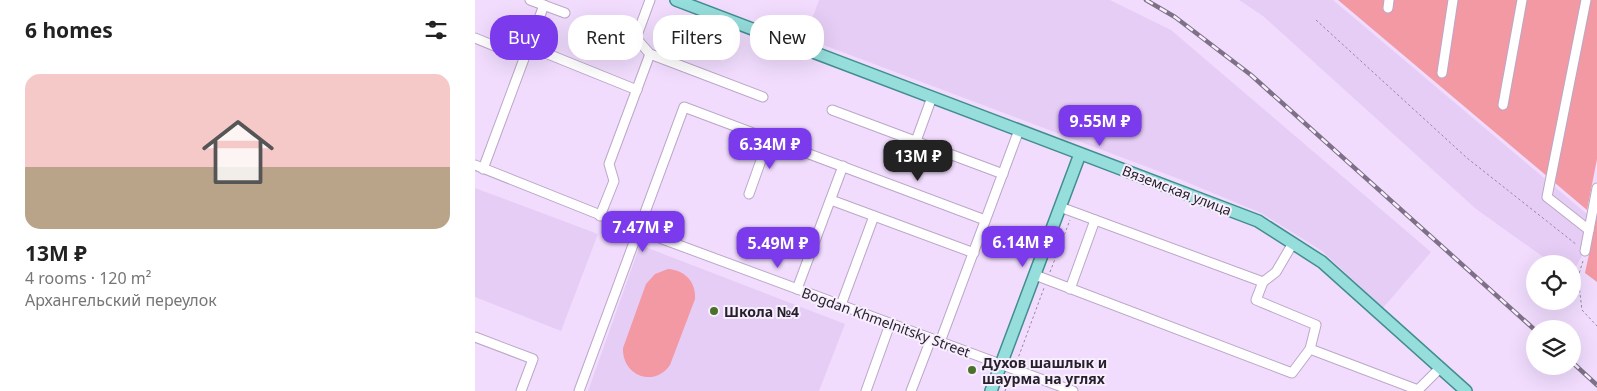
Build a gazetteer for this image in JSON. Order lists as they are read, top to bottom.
{
  "streets": {
    "main road": ["Вяземская улица"],
    "street": ["Bogdan Khmelnitsky Street"]
  },
  "places": ["Школа №4", "Духов шашлык и шаурма на углях"],
  "page": {
    "heading": "6 homes",
    "chip": [
      "Buy",
      "Rent",
      "Filters",
      "New"
    ],
    "list": [
      {
        "name": "13M ₽",
        "note": "4 rooms · 120 m² · Архангельский переулок"
      }
    ],
    "price": [
      "9.55M ₽",
      "6.34M ₽",
      "13M ₽",
      "7.47M ₽",
      "6.14M ₽",
      "5.49M ₽"
    ]
  }
}
